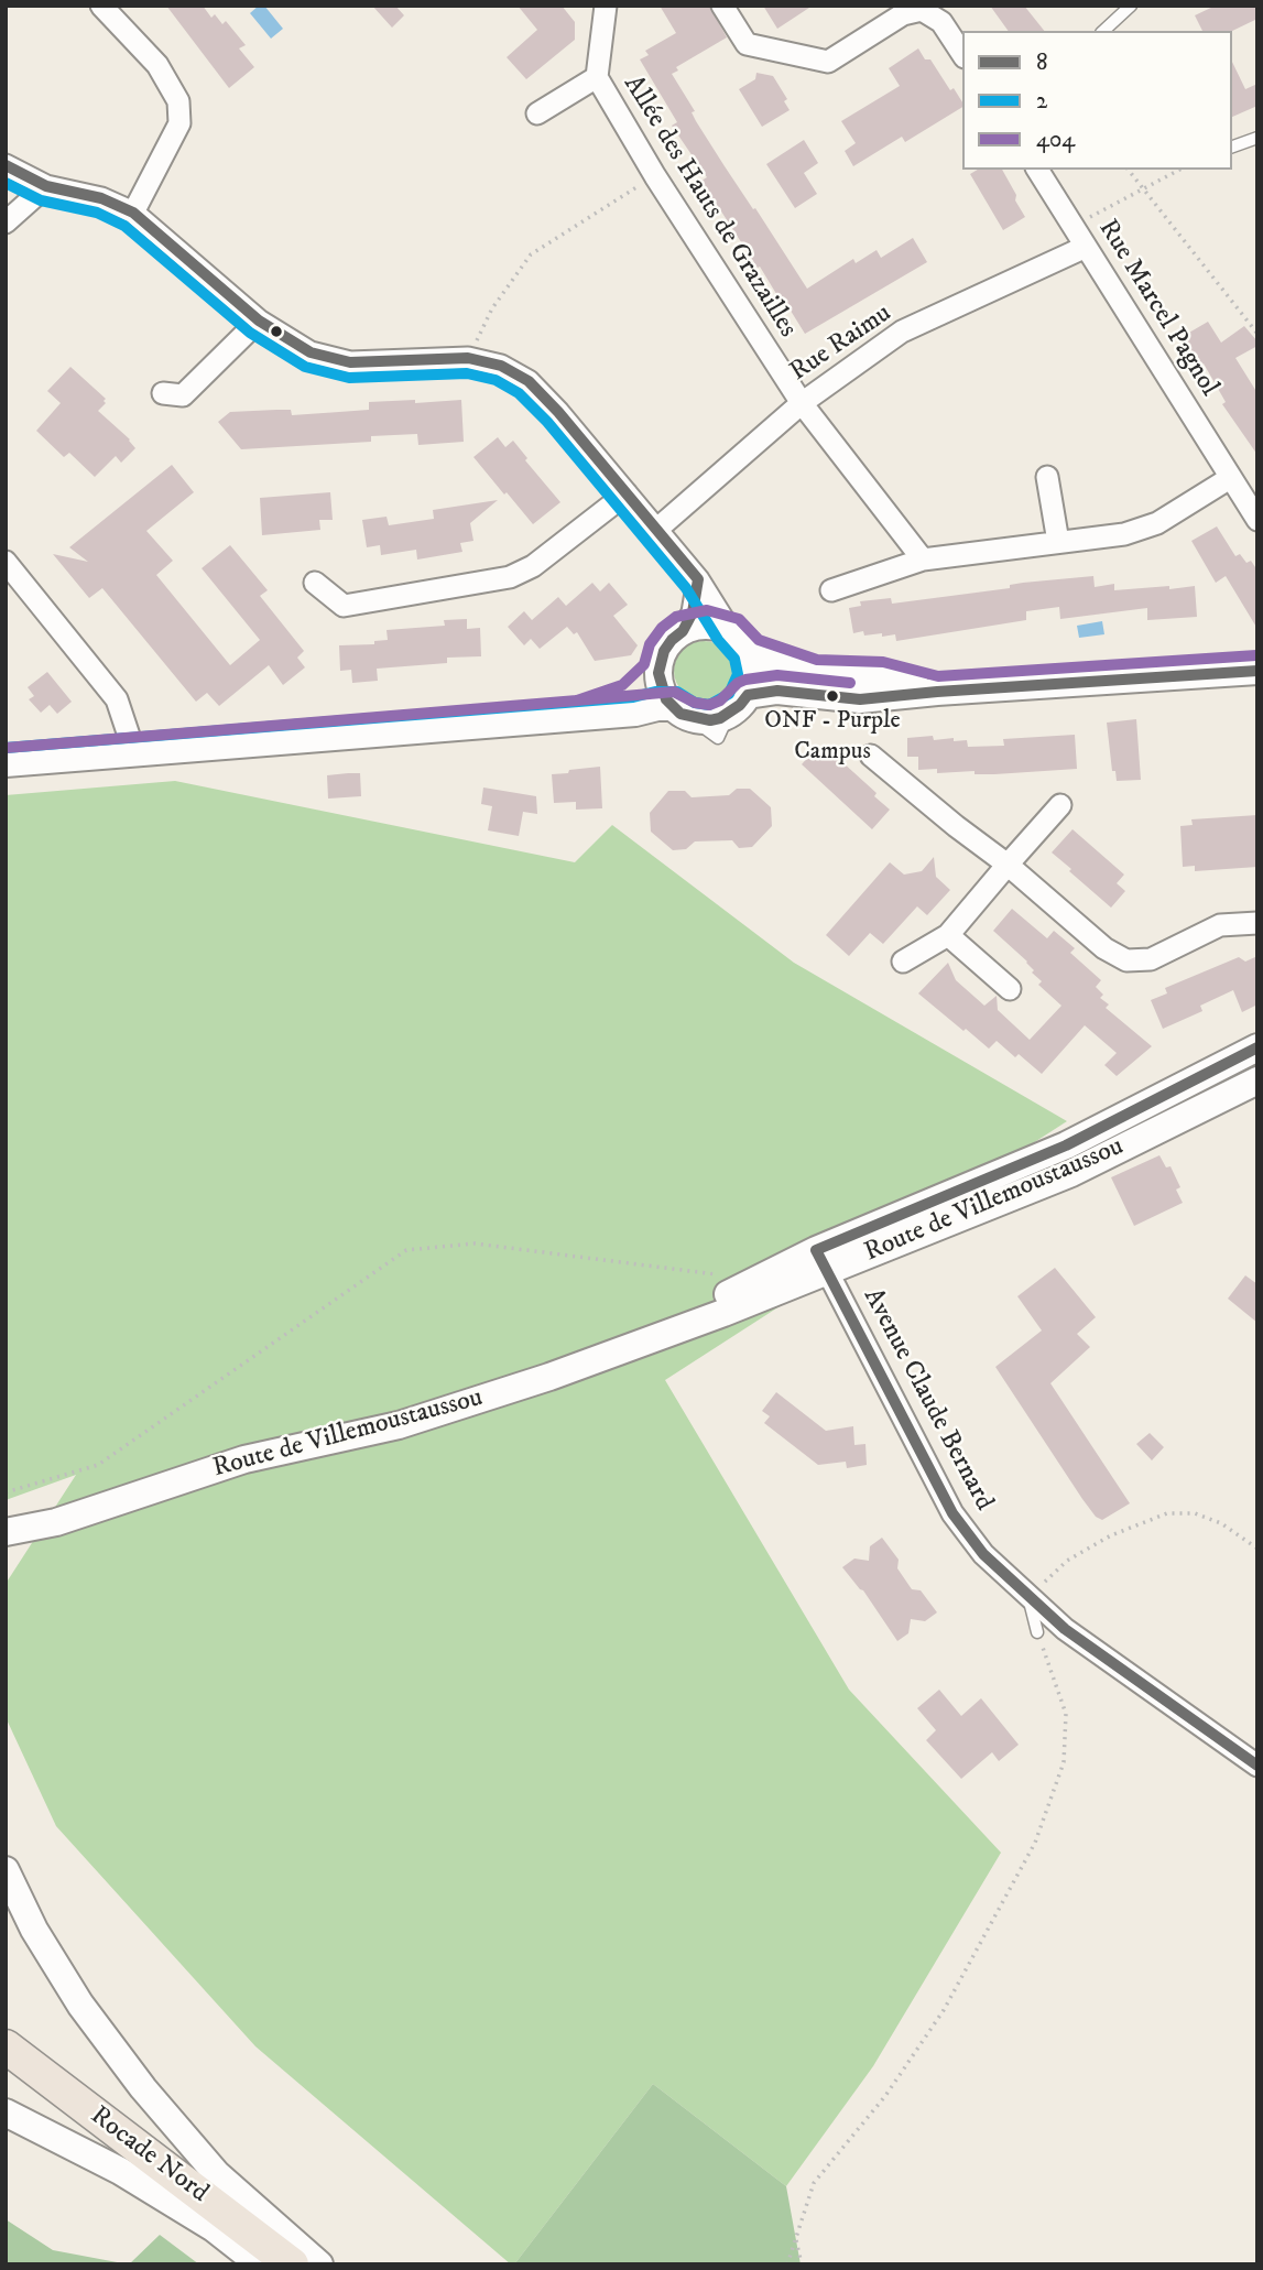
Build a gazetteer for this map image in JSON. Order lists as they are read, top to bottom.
{
  "streets": {
    "main road": ["Rocade Nord"],
    "street": [
      "Allée des Hauts de Grazailles",
      "Rue Marcel Pagnol",
      "Rue Raimu",
      "Route de Villemoustaussou",
      "Avenue Claude Bernard"
    ]
  },
  "crossings": [
    ["Allée des Hauts de Grazailles", "Rue Raimu"],
    ["Rue Marcel Pagnol", "Rue Raimu"],
    ["Route de Villemoustaussou", "Avenue Claude Bernard"]
  ],
  "places": ["ONF - Purple Campus"],
  "lines": ["transit line 8", "transit line 2", "transit line 404"],
  "legend": ["8", "2", "404"]
}
